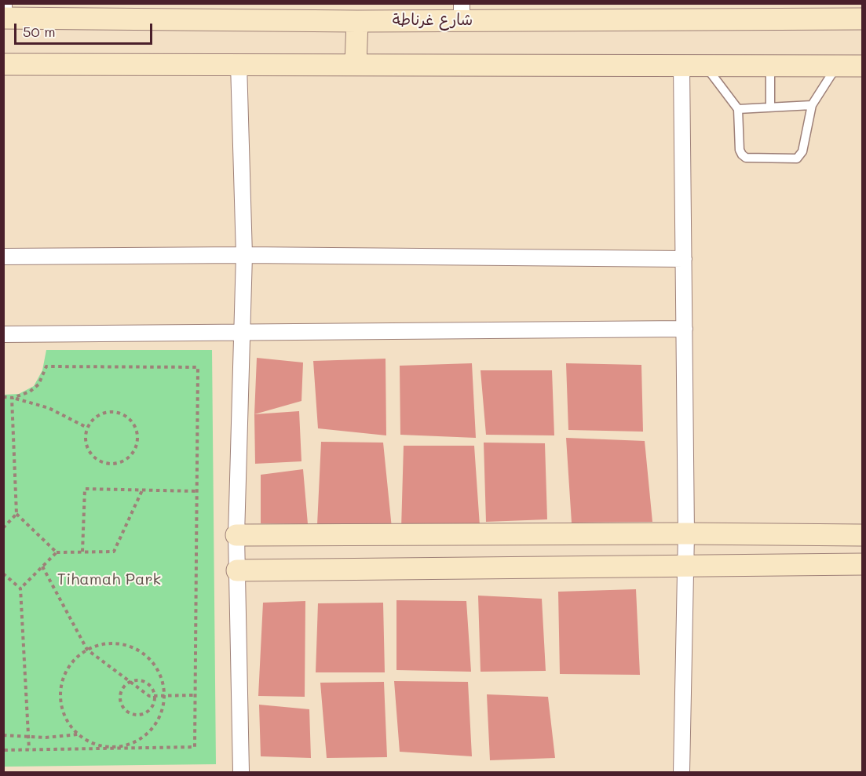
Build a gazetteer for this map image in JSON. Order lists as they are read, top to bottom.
{
  "streets": {
    "street": ["شارع غرناطة"]
  },
  "parks": ["Tihamah Park"],
  "scale_bar": "50 m"
}
